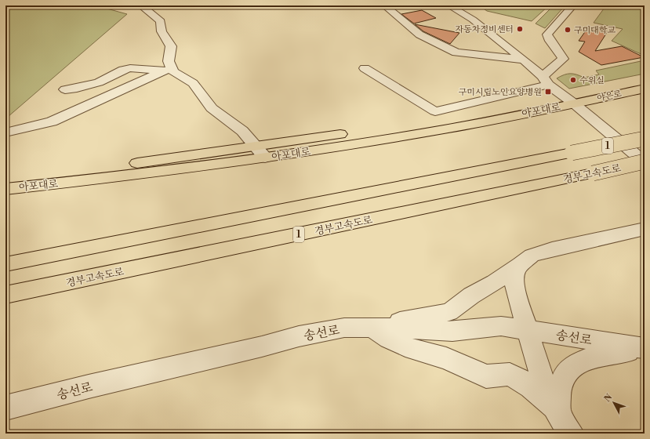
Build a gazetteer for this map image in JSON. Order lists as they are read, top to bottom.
{
  "streets": {
    "main road": [
      "야은로",
      "아포대로",
      "1",
      "경부고속도로"
    ],
    "street": ["송선로"]
  },
  "crossings": [
    ["야은로", "아포대로"]
  ],
  "places": {
    "other": ["자동차정비센터", "구미대학교", "수위실"],
    "transit": ["구미시립노인요양병원"]
  },
  "north": "top left"
}
